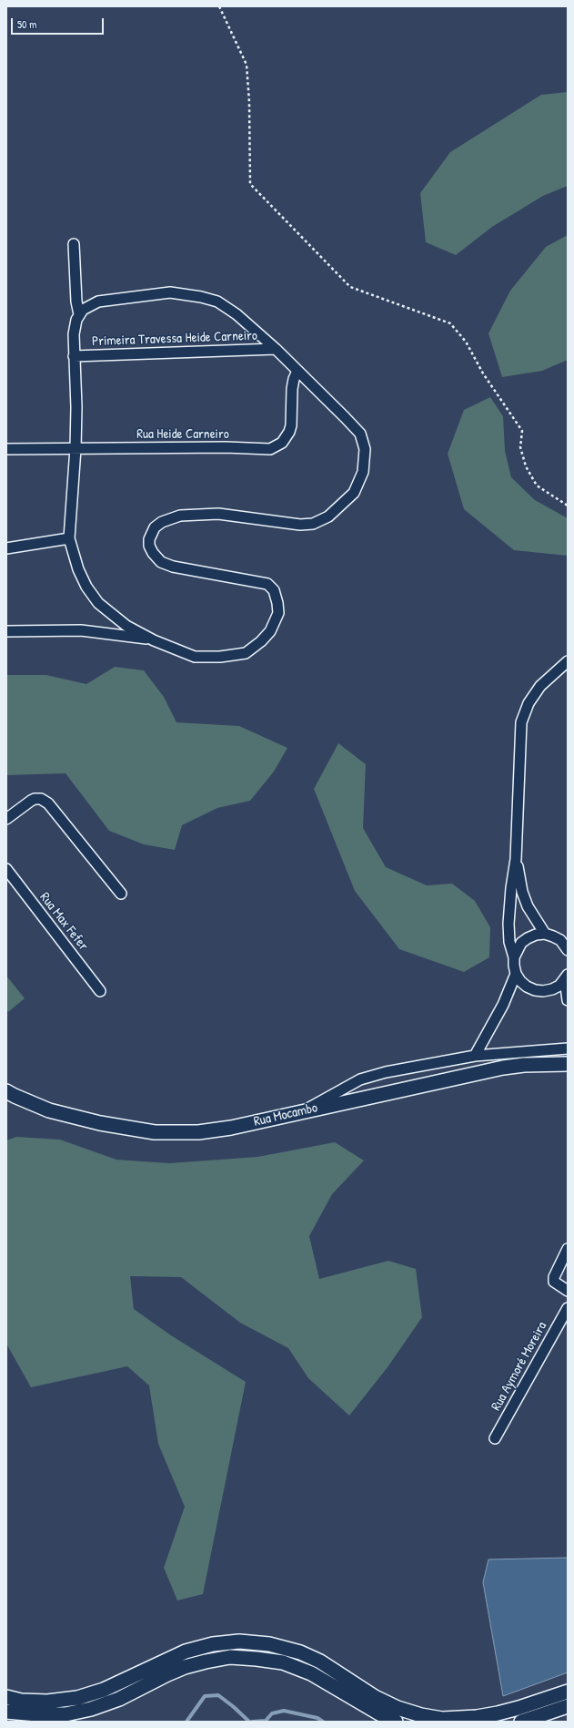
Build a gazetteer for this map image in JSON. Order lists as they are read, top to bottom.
{
  "streets": {
    "main road": ["Rua Mocambo"],
    "street": [
      "Primeira Travessa Heide Carneiro",
      "Rua Heide Carneiro",
      "Rua Max Fefer",
      "Rua Aymoré Moreira"
    ]
  },
  "scale_bar": "50 m"
}
